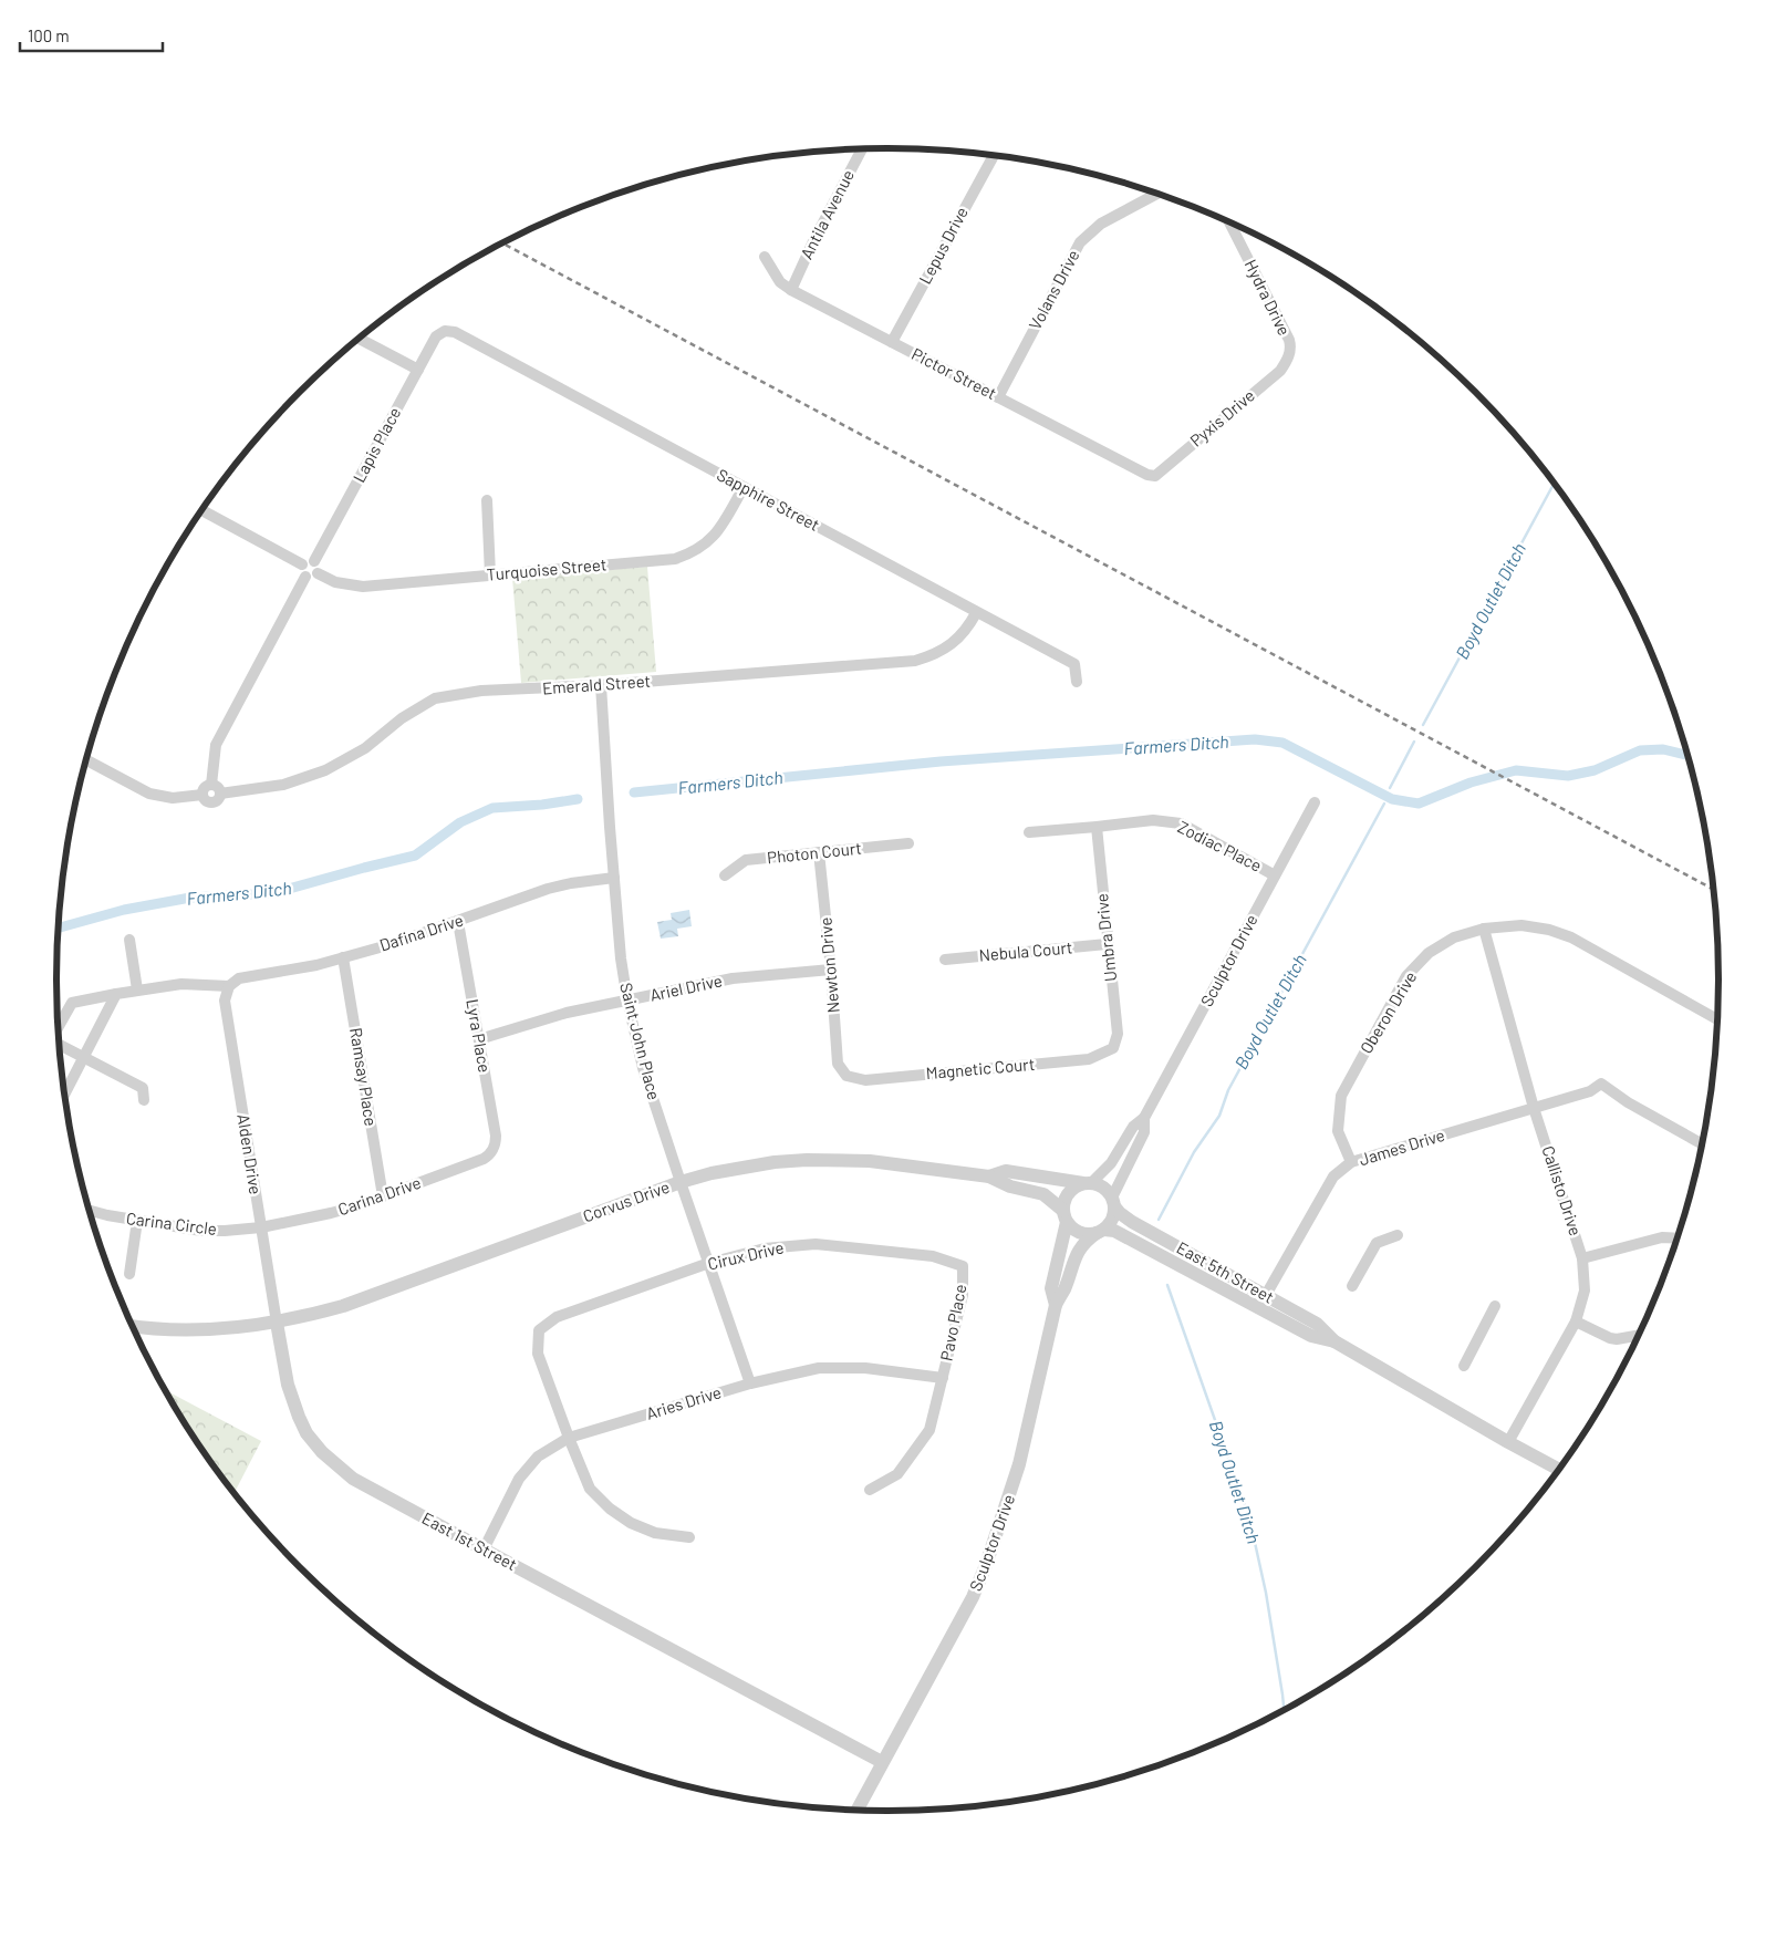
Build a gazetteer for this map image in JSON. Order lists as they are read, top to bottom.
{
  "streets": {
    "street": [
      "Antila Avenue",
      "Lepus Drive",
      "Volans Drive",
      "Hydra Drive",
      "Pictor Street",
      "Pyxis Drive",
      "Lapis Place",
      "Sapphire Street",
      "Turquoise Street",
      "Emerald Street",
      "Zodiac Place",
      "Photon Court",
      "Dafina Drive",
      "Umbra Drive",
      "Nebula Court",
      "Sculptor Drive",
      "Newton Drive",
      "Ariel Drive",
      "Oberon Drive",
      "Lyra Place",
      "Saint John Place",
      "Magnetic Court",
      "Ramsay Place",
      "James Drive",
      "Alden Drive",
      "Callisto Drive",
      "Carina Drive",
      "Corvus Drive",
      "Carina Circle",
      "Cirux Drive",
      "East 5th Street",
      "Pavo Place",
      "Aries Drive",
      "East 1st Street"
    ]
  },
  "crossings": [
    ["Antila Avenue", "Pictor Street"],
    ["Lepus Drive", "Pictor Street"],
    ["Volans Drive", "Pictor Street"],
    ["Hydra Drive", "Pyxis Drive"],
    ["Pictor Street", "Pyxis Drive"],
    ["Lapis Place", "Sapphire Street"],
    ["Lapis Place", "Turquoise Street"],
    ["Sapphire Street", "Turquoise Street"],
    ["Sapphire Street", "Emerald Street"],
    ["Emerald Street", "Saint John Place"],
    ["Zodiac Place", "Umbra Drive"],
    ["Zodiac Place", "Sculptor Drive"],
    ["Photon Court", "Newton Drive"],
    ["Dafina Drive", "Lyra Place"],
    ["Dafina Drive", "Saint John Place"],
    ["Dafina Drive", "Ramsay Place"],
    ["Dafina Drive", "Alden Drive"],
    ["Umbra Drive", "Nebula Court"],
    ["Umbra Drive", "Magnetic Court"],
    ["Sculptor Drive", "Corvus Drive"],
    ["Sculptor Drive", "East 5th Street"],
    ["Sculptor Drive", "East 1st Street"],
    ["Newton Drive", "Ariel Drive"],
    ["Newton Drive", "Magnetic Court"],
    ["Ariel Drive", "Lyra Place"],
    ["Ariel Drive", "Saint John Place"],
    ["Oberon Drive", "James Drive"],
    ["Oberon Drive", "Callisto Drive"],
    ["Lyra Place", "Carina Drive"],
    ["Saint John Place", "Corvus Drive"],
    ["Saint John Place", "Cirux Drive"],
    ["Saint John Place", "Aries Drive"],
    ["Ramsay Place", "Carina Drive"],
    ["James Drive", "Callisto Drive"],
    ["James Drive", "East 5th Street"],
    ["Alden Drive", "Carina Drive"],
    ["Alden Drive", "Corvus Drive"],
    ["Alden Drive", "Carina Circle"],
    ["Alden Drive", "East 1st Street"],
    ["Callisto Drive", "East 5th Street"],
    ["Carina Drive", "Carina Circle"],
    ["Corvus Drive", "East 5th Street"],
    ["Corvus Drive", "East 1st Street"],
    ["Cirux Drive", "Pavo Place"],
    ["Cirux Drive", "Aries Drive"],
    ["Pavo Place", "Aries Drive"],
    ["Aries Drive", "East 1st Street"]
  ],
  "water": ["Boyd Outlet Ditch", "Farmers Ditch"],
  "scale_bar": "100 m"
}
